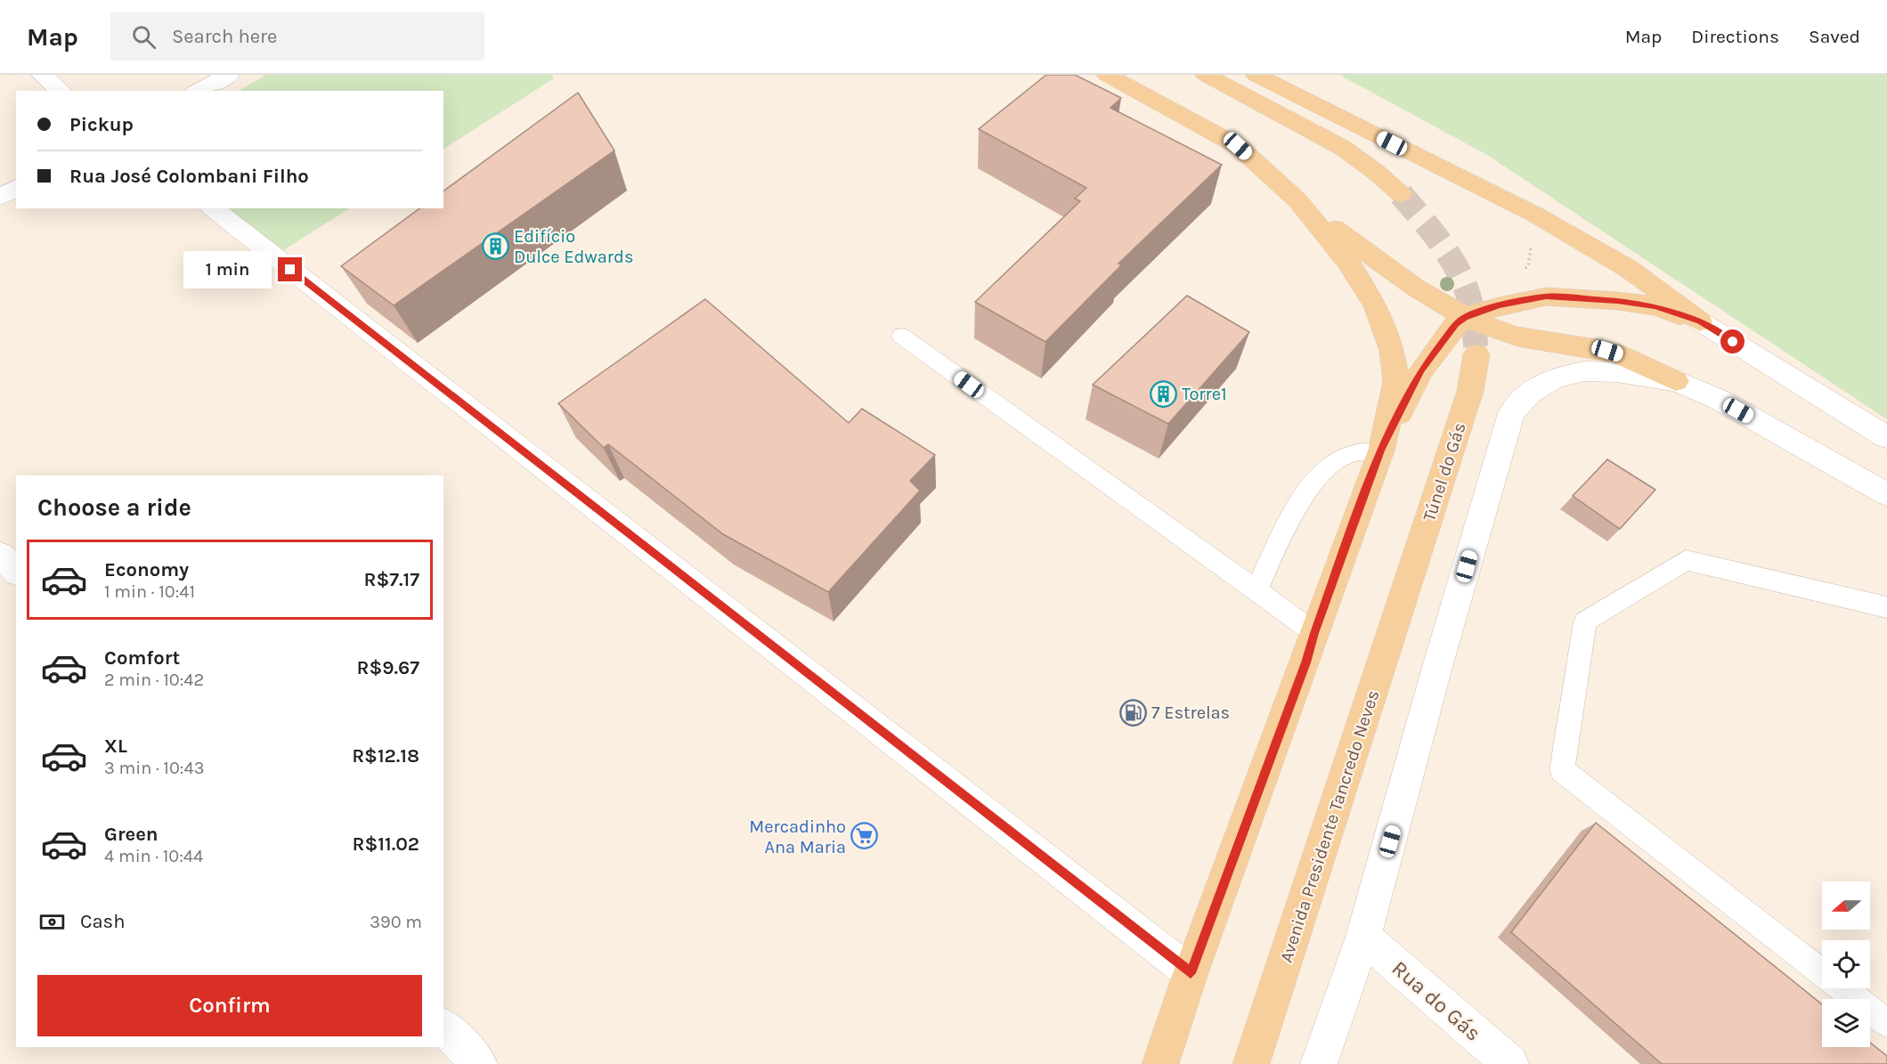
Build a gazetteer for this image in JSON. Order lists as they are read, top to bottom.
{
  "streets": {
    "main road": ["Túnel do Gás", "Avenida Presidente Tancredo Neves"],
    "street": ["Rua do Gás"]
  },
  "crossings": [
    ["Túnel do Gás", "Avenida Presidente Tancredo Neves"]
  ],
  "places": {
    "building": ["Edifício Dulce Edwards", "Torre1"],
    "fuel station": ["7 Estrelas"],
    "supermarket": ["Mercadinho Ana Maria"]
  },
  "north": "left",
  "page": {
    "header": "Map",
    "search": "Search here",
    "nav": ["Map", "Directions", "Saved"],
    "banner": ["Pickup", "Rua José Colombani Filho"],
    "bubble": "1 min",
    "heading": "Choose a ride",
    "list": [
      {
        "name": "Economy",
        "note": "1 min · 10:41",
        "value": "R$7.17"
      },
      {
        "name": "Comfort",
        "note": "2 min · 10:42",
        "value": "R$9.67"
      },
      {
        "name": "XL",
        "note": "3 min · 10:43",
        "value": "R$12.18"
      },
      {
        "name": "Green",
        "note": "4 min · 10:44",
        "value": "R$11.02"
      }
    ],
    "pay": ["Cash", "390 m"],
    "buttons": "Confirm"
  }
}
